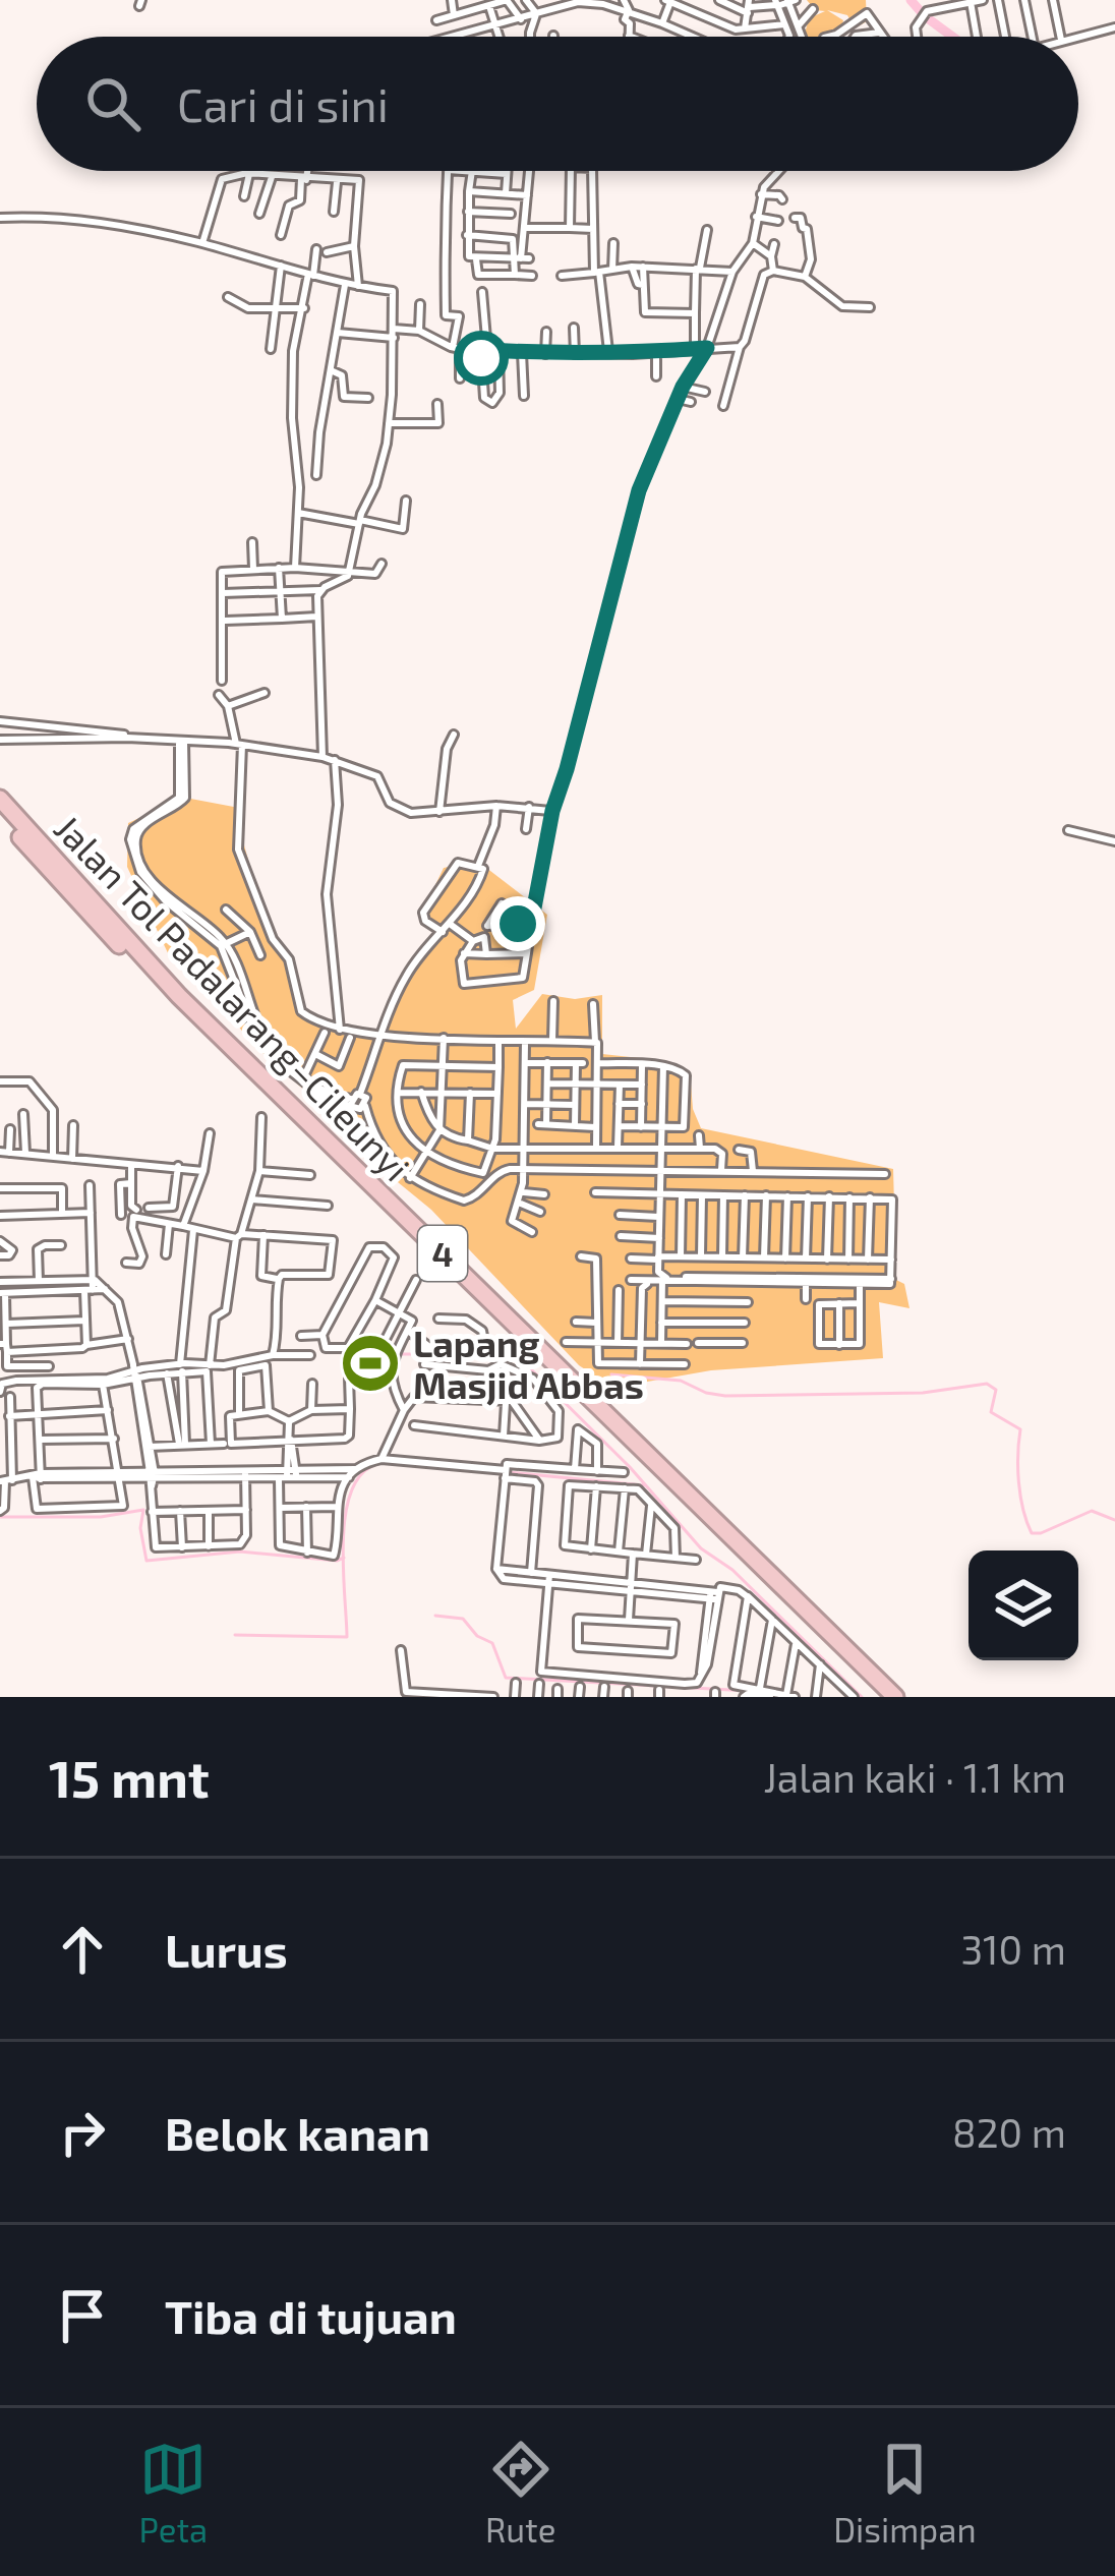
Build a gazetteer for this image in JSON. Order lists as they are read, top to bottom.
{
  "streets": {
    "highway": ["Jalan Tol Padalarang–Cileunyi", "4"]
  },
  "places": {
    "sports": ["Lapang Masjid Abbas"]
  },
  "page": {
    "search": "Cari di sini",
    "heading": ["15 mnt", "Jalan kaki · 1.1 km"],
    "list": [
      ["Lurus", "310 m"],
      ["Belok kanan", "820 m"],
      "Tiba di tujuan"
    ],
    "nav": ["Peta", "Rute", "Disimpan"]
  }
}
